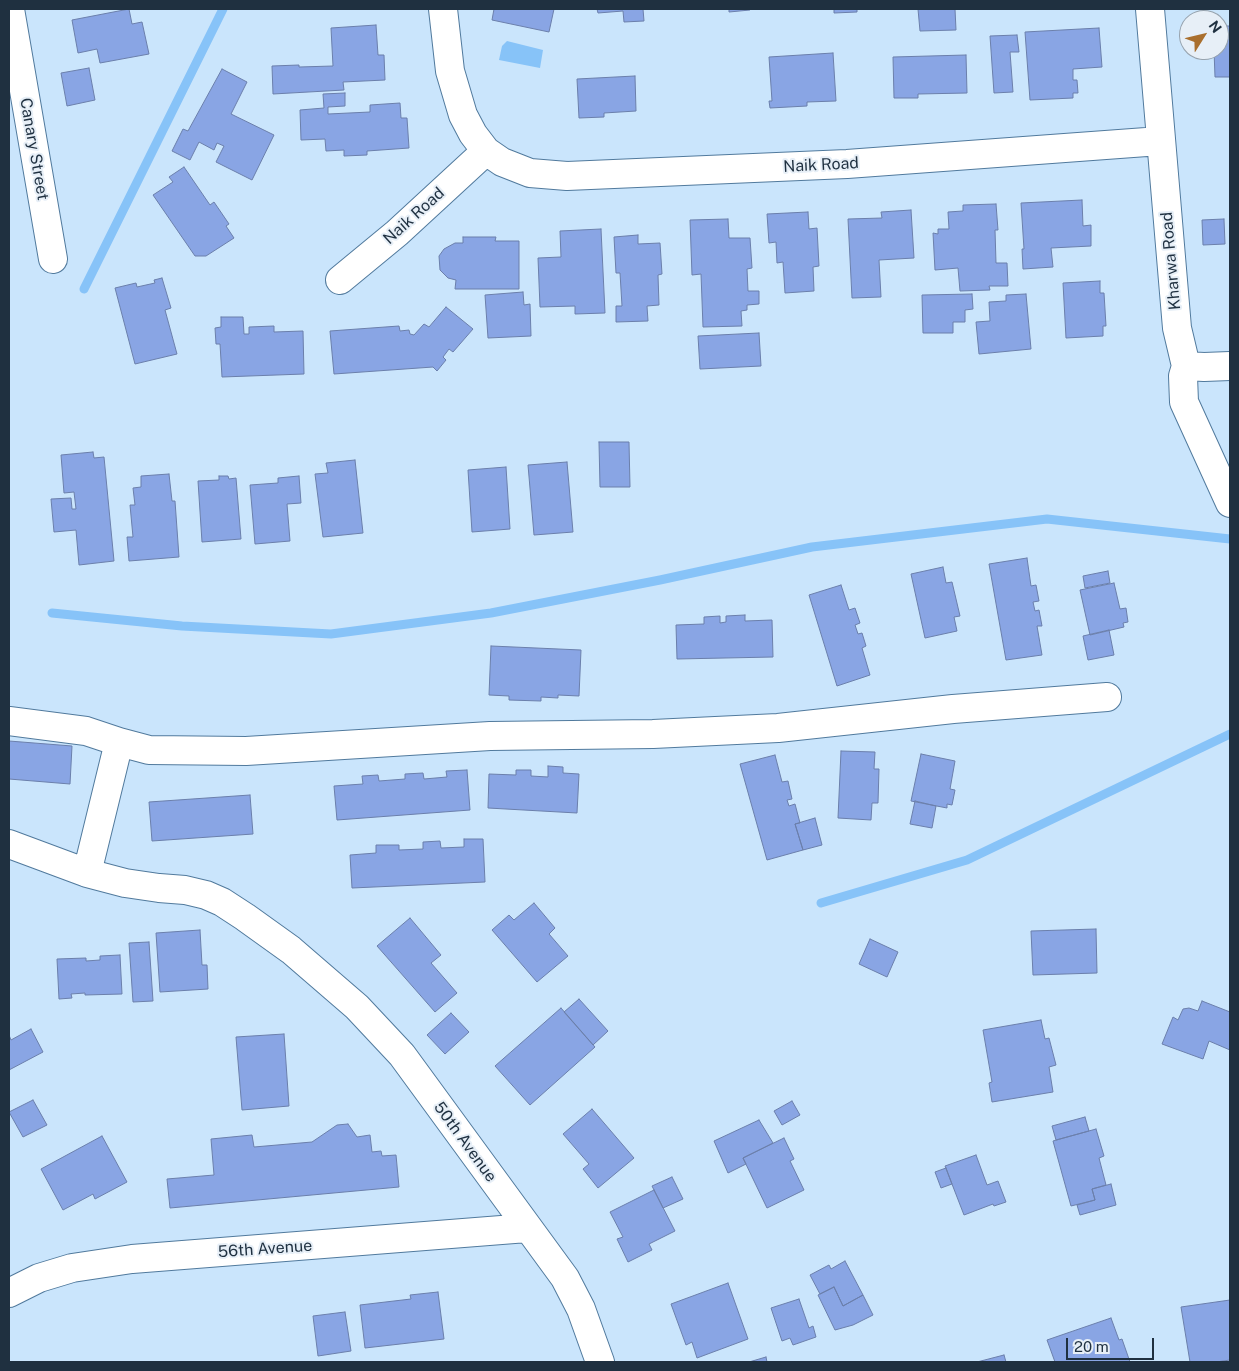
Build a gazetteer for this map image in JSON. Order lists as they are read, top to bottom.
{
  "streets": {
    "street": [
      "Canary Street",
      "Naik Road",
      "Kharwa Road",
      "50th Avenue",
      "56th Avenue"
    ]
  },
  "crossings": [
    ["Naik Road", "Kharwa Road"],
    ["50th Avenue", "56th Avenue"]
  ],
  "scale_bar": "20 m",
  "north": "top right"
}
